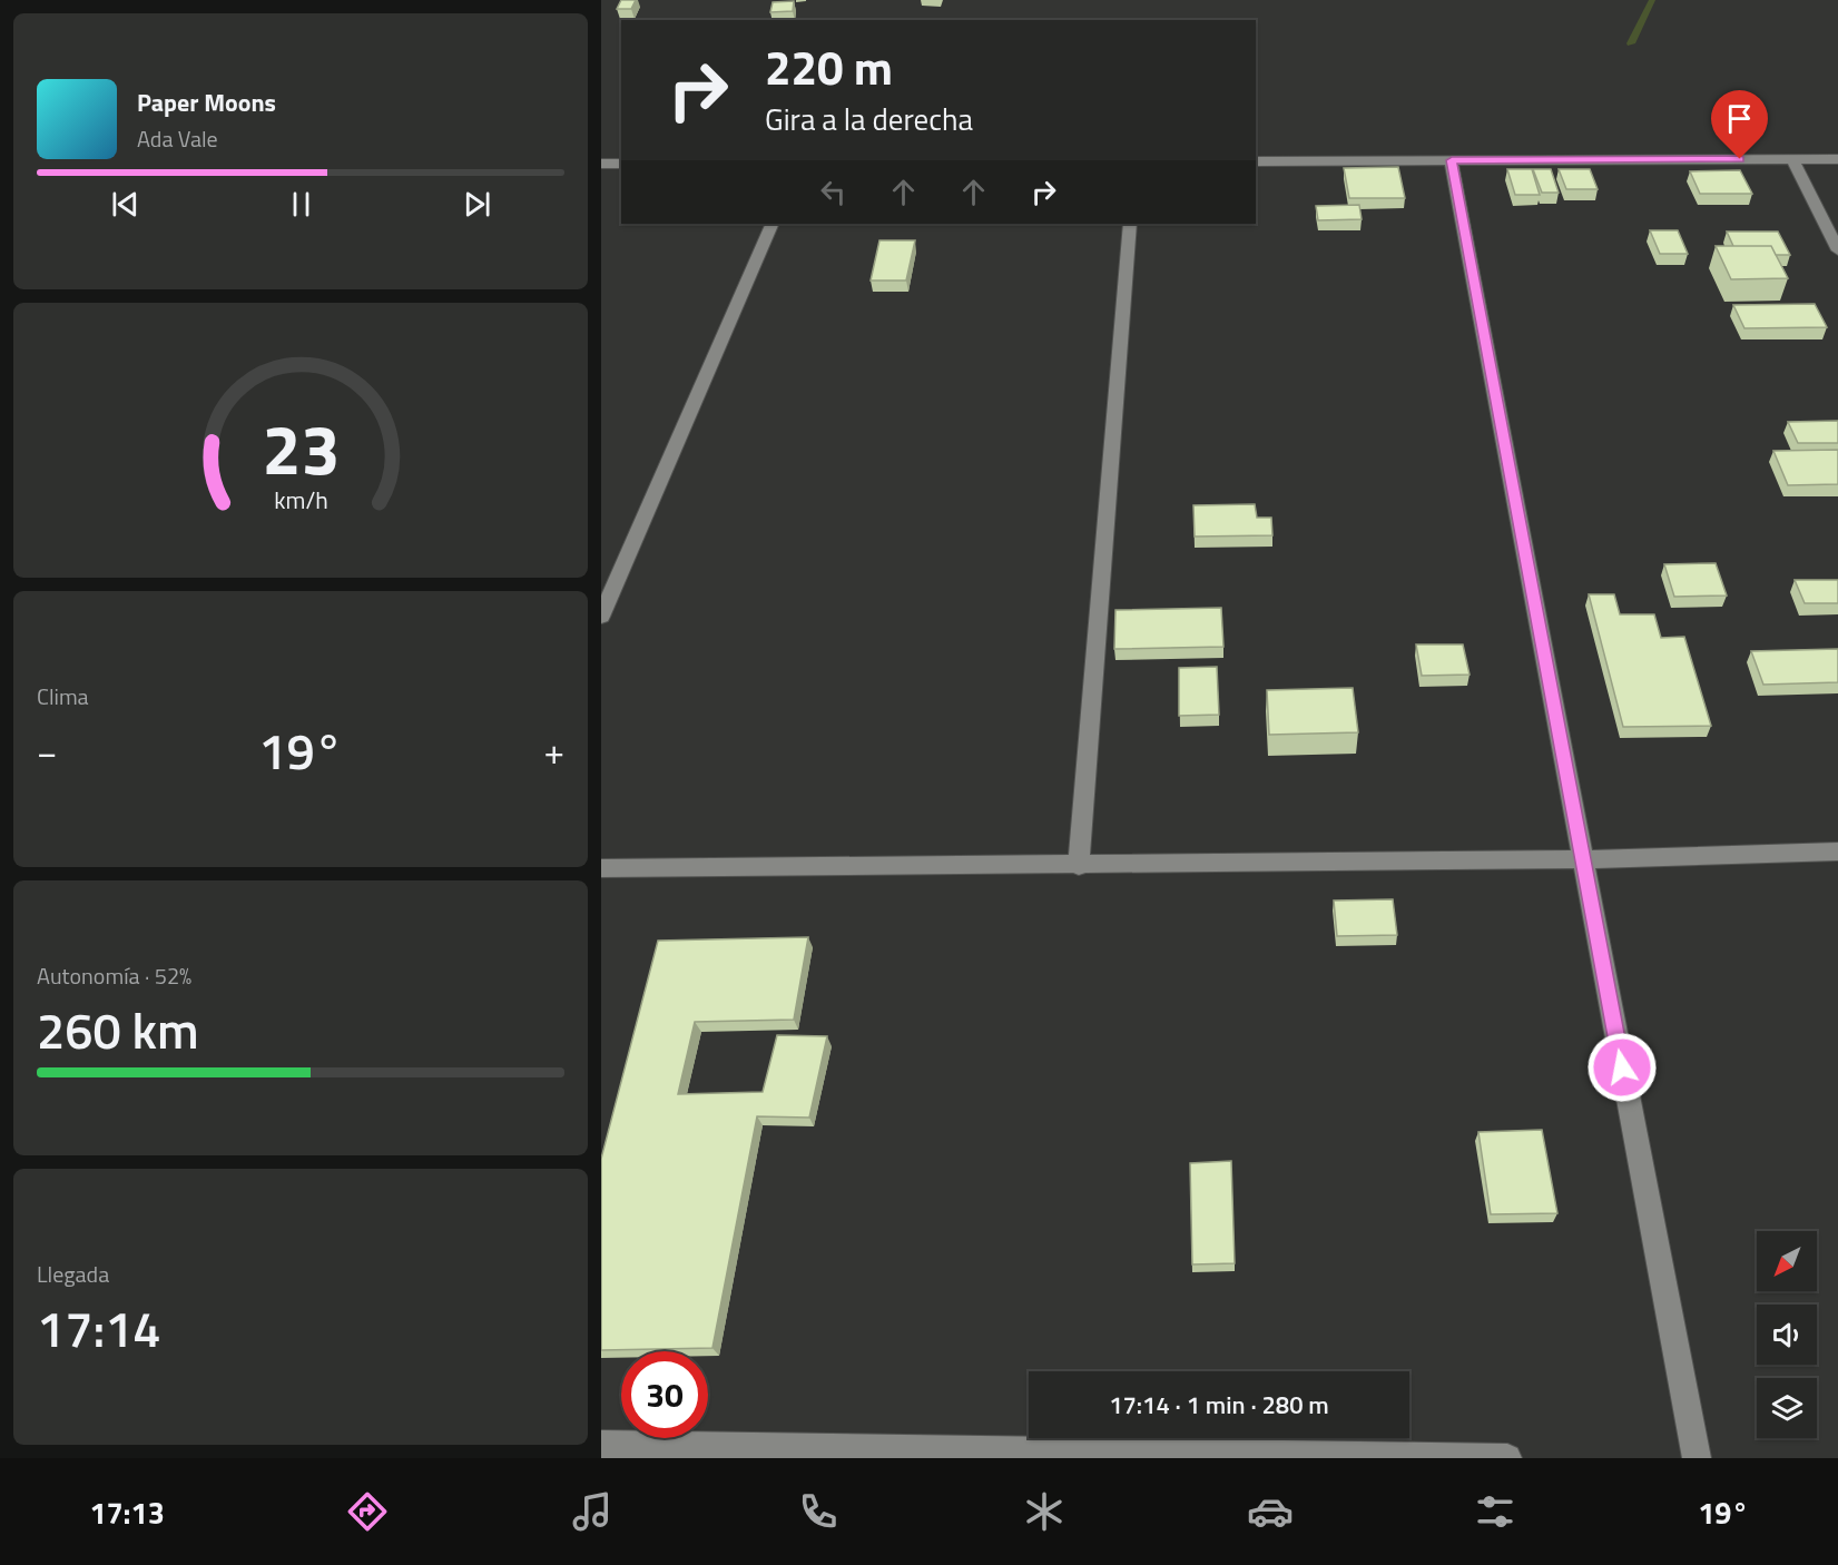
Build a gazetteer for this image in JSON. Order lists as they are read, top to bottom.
{
  "north": "bottom left",
  "page": {
    "turn": ["220 m", "Gira a la derecha"],
    "song": ["Paper Moons", "Ada Vale"],
    "tile": [
      "Clima",
      ["Autonomía · 52%", "260 km"],
      ["Llegada", "17:14"]
    ],
    "heat": ["−", "19°", "+"],
    "limit": "30",
    "trip": "17:14 · 1 min · 280 m",
    "tabs": ["17:13", "19°"],
    "gauge": ["23", "km/h"]
  }
}
